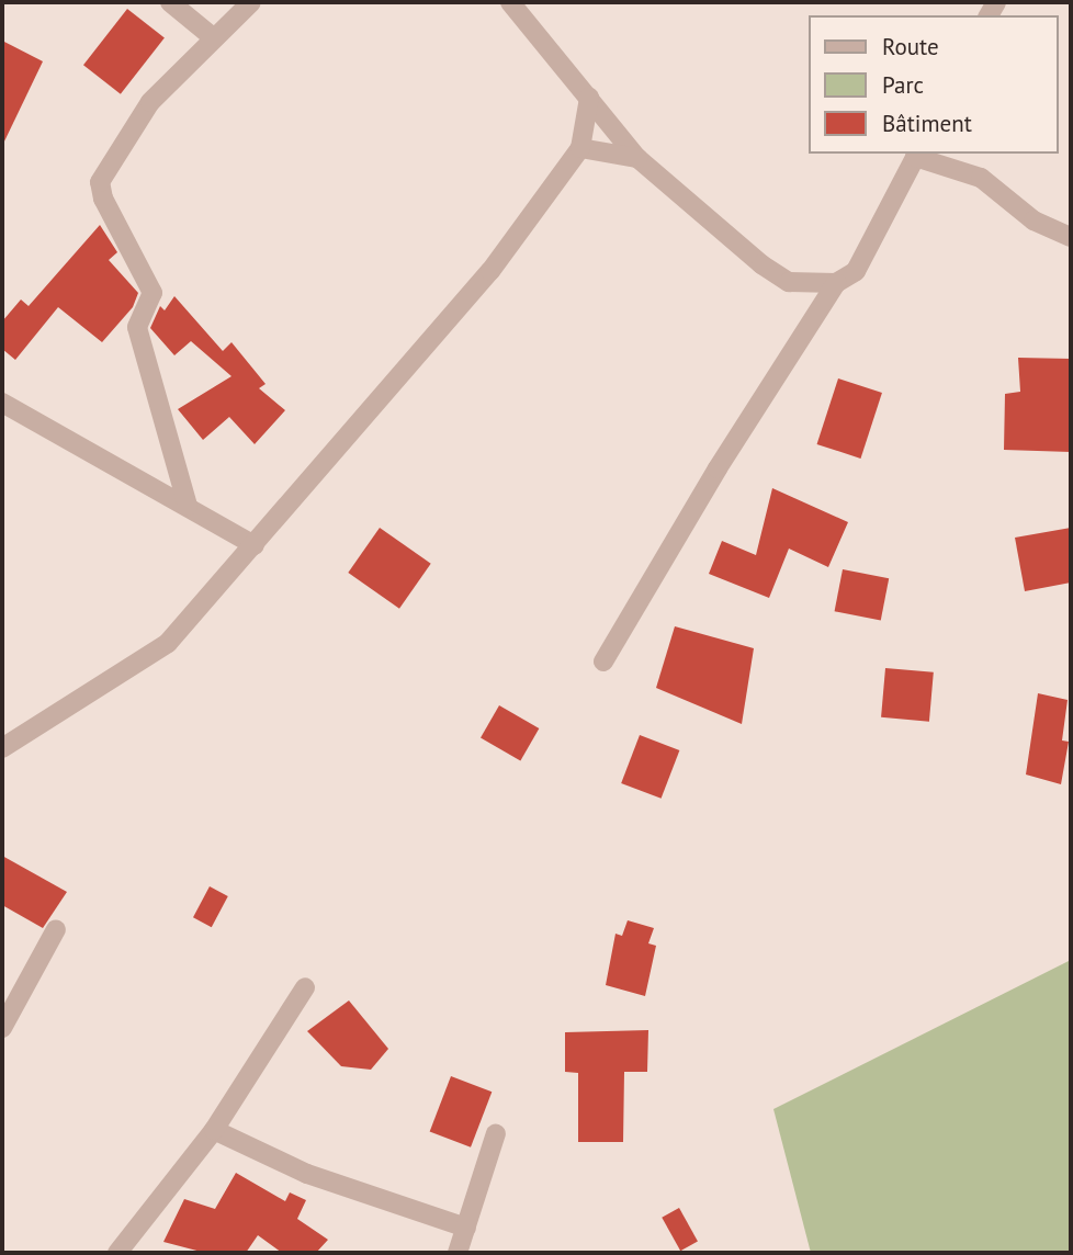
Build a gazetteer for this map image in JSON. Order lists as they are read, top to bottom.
{
  "legend": ["Route", "Parc", "Bâtiment"]
}
